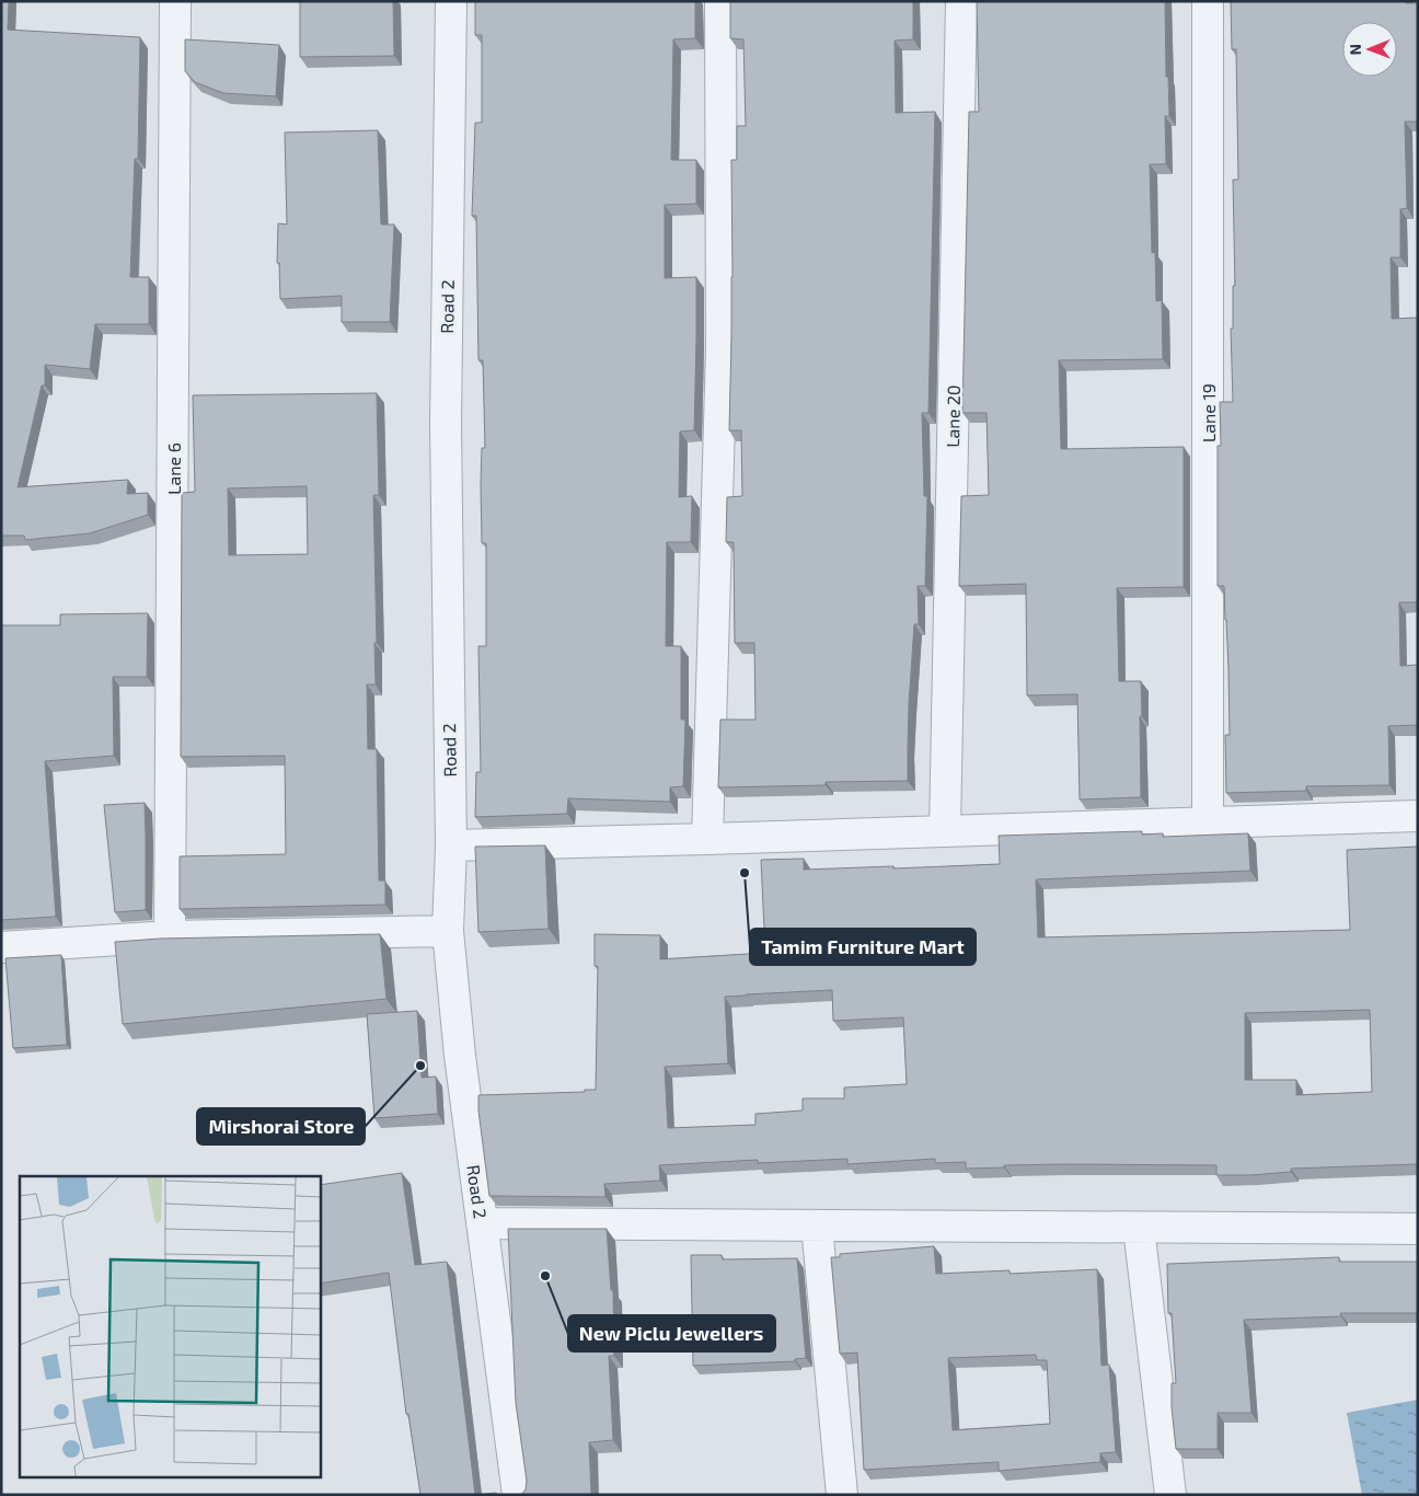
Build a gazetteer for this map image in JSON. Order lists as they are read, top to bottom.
{
  "streets": {
    "street": [
      "Road 2",
      "Lane 19",
      "Lane 20",
      "Lane 6"
    ]
  },
  "places": ["Tamim Furniture Mart", "Mirshorai Store", "New Piclu Jewellers"],
  "north": "left"
}
